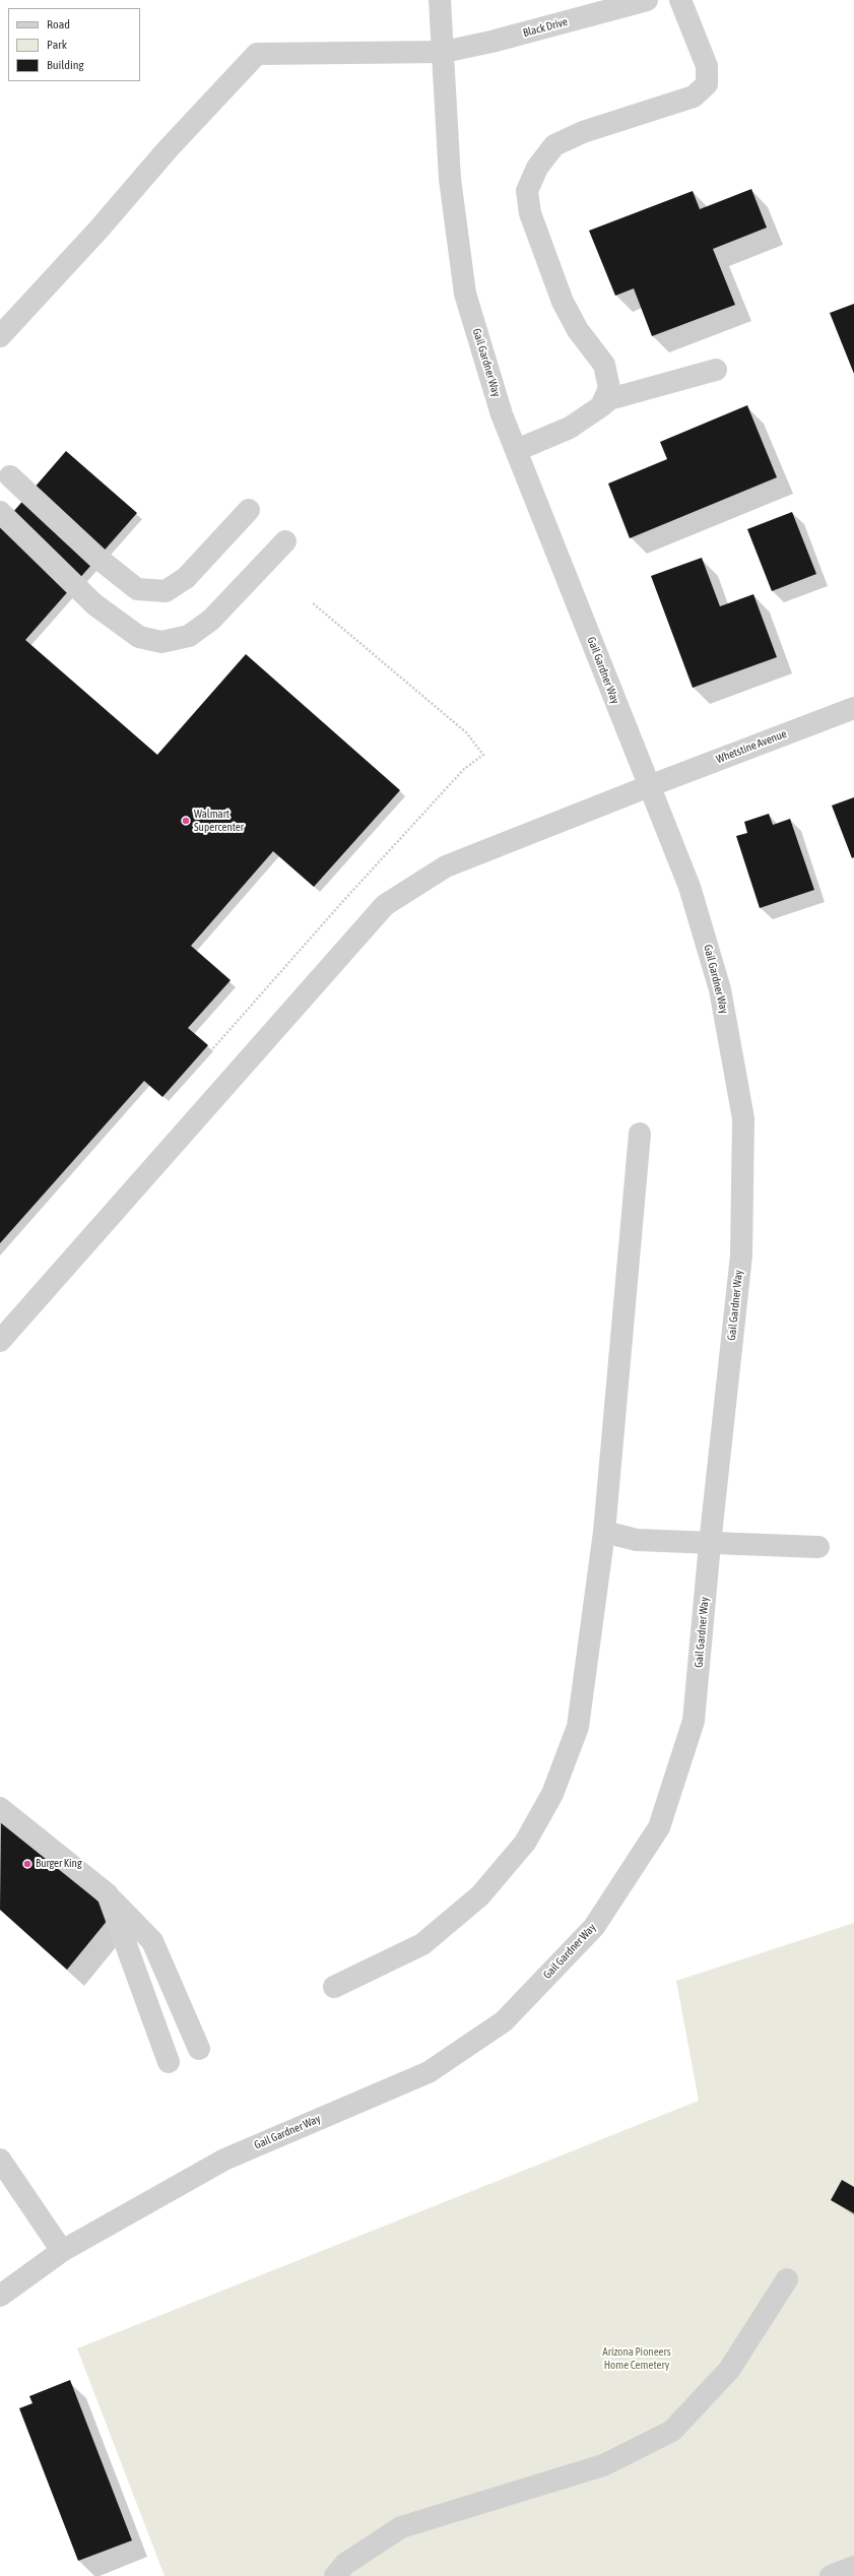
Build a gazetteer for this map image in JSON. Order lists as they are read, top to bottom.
{
  "streets": {
    "street": ["Black Drive", "Gail Gardner Way", "Whetstine Avenue"]
  },
  "crossings": [
    ["Black Drive", "Gail Gardner Way"],
    ["Gail Gardner Way", "Whetstine Avenue"]
  ],
  "parks": ["Arizona Pioneers Home Cemetery"],
  "places": ["Walmart Supercenter", "Burger King"],
  "legend": ["Road", "Park", "Building"]
}
